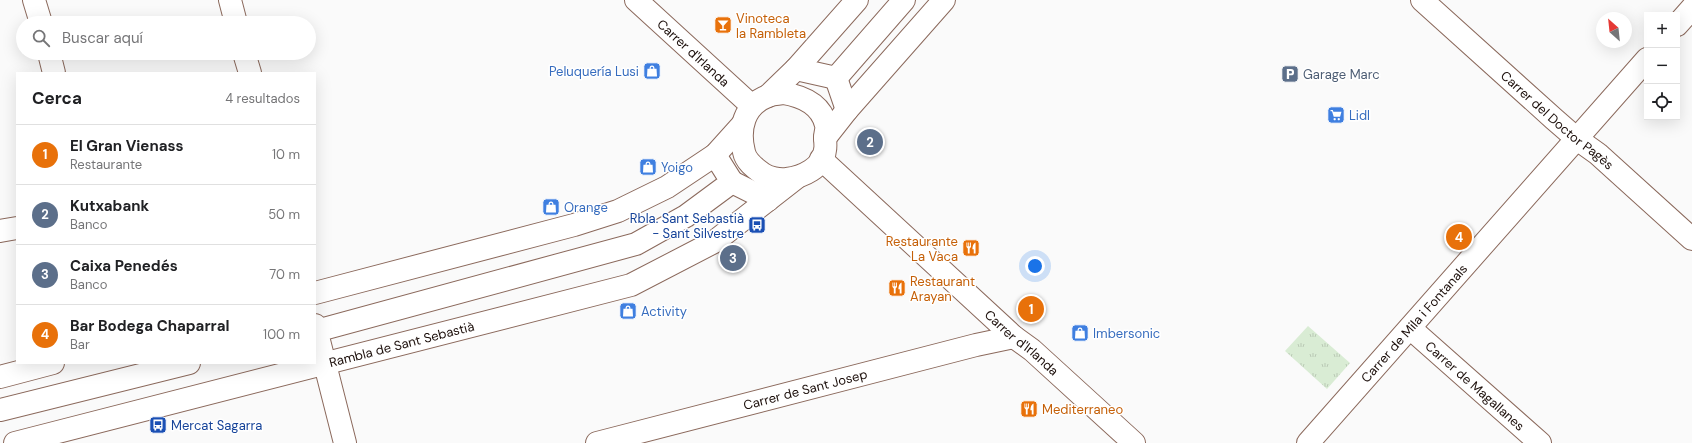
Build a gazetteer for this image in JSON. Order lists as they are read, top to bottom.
{
  "streets": {
    "street": [
      "Carrer d'Irlanda",
      "Carrer del Doctor Pagès",
      "Carrer de Mila i Fontanals",
      "Rambla de Sant Sebastià",
      "Carrer de Magallanes",
      "Carrer de Sant Josep"
    ]
  },
  "crossings": [
    ["Carrer d'Irlanda", "Rambla de Sant Sebastià"],
    ["Carrer d'Irlanda", "Carrer de Sant Josep"],
    ["Carrer del Doctor Pagès", "Carrer de Mila i Fontanals"],
    ["Carrer de Mila i Fontanals", "Carrer de Magallanes"]
  ],
  "places": {
    "bar": ["Vinoteca la Rambleta"],
    "shop": [
      "Peluquería Lusi",
      "Yoigo",
      "Orange",
      "Activity",
      "Imbersonic"
    ],
    "parking": ["Garage Marc"],
    "supermarket": ["Lidl"],
    "bus stop": ["Rbla. Sant Sebastià - Sant Silvestre", "Mercat Sagarra"],
    "restaurant": ["Restaurante La Vaca", "Restaurant Arayan", "Mediterraneo"]
  },
  "north": "top left",
  "page": {
    "map_buttons": ["+", "−"],
    "search": "Buscar aquí",
    "heading": ["Cerca", "4 resultados"],
    "list": [
      {
        "mark": "1",
        "name": "El Gran Vienass",
        "note": "Restaurante",
        "value": "10 m"
      },
      {
        "mark": "2",
        "name": "Kutxabank",
        "note": "Banco",
        "value": "50 m"
      },
      {
        "mark": "3",
        "name": "Caixa Penedés",
        "note": "Banco",
        "value": "70 m"
      },
      {
        "mark": "4",
        "name": "Bar Bodega Chaparral",
        "note": "Bar",
        "value": "100 m"
      }
    ],
    "pins": [
      "2",
      "4",
      "3",
      "1"
    ]
  }
}
